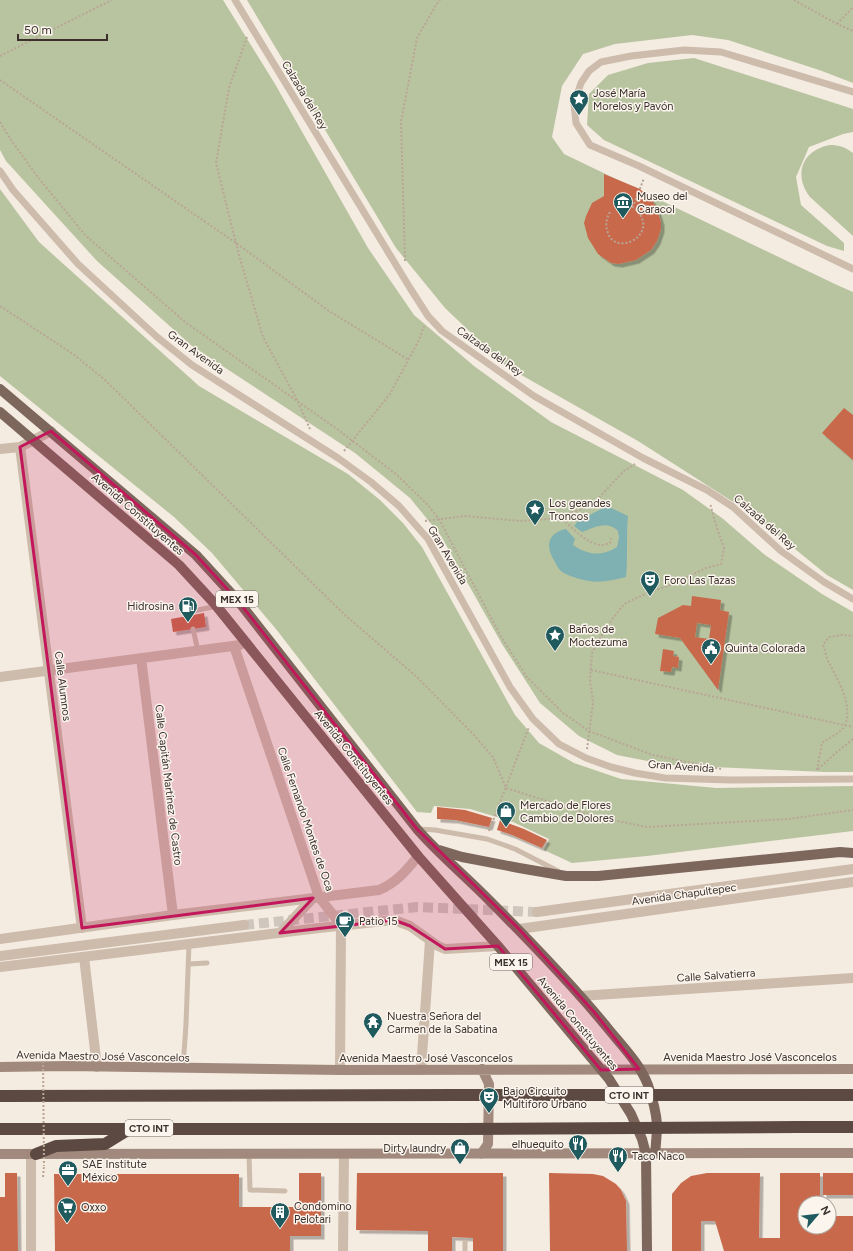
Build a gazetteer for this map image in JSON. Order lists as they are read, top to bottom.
{
  "streets": {
    "highway": ["CTO INT"],
    "main road": ["Avenida Constituyentes", "MEX 15", "Avenida Maestro José Vasconcelos"],
    "street": [
      "Calzada del Rey",
      "Gran Avenida",
      "Calle Alumnos",
      "Calle Capitán Martínez de Castro",
      "Calle Fernando Montes de Oca",
      "Avenida Chapultepec",
      "Calle Salvatierra"
    ]
  },
  "crossings": [
    ["Avenida Constituyentes", "Avenida Chapultepec"],
    ["Avenida Constituyentes", "Calle Salvatierra"],
    ["Avenida Constituyentes", "Avenida Maestro José Vasconcelos"]
  ],
  "places": {
    "place": ["José María Morelos y Pavón", "Los geandes Troncos", "Baños de Moctezuma"],
    "museum": ["Museo del Caracol"],
    "theatre": ["Foro Las Tazas", "Bajo Circuito Multiforo Urbano"],
    "fuel station": ["Hidrosina"],
    "public building": ["Quinta Colorada"],
    "shop": ["Mercado de Flores Cambio de Dolores", "Dirty laundry"],
    "cafe": ["Patio 15"],
    "temple": ["Nuestra Señora del Carmen de la Sabatina"],
    "restaurant": ["elhuequito", "Taco Naco"],
    "office": ["SAE Institute México"],
    "supermarket": ["Oxxo"],
    "building": ["Condomino Pelotari"]
  },
  "scale_bar": "50 m",
  "north": "top right"
}
